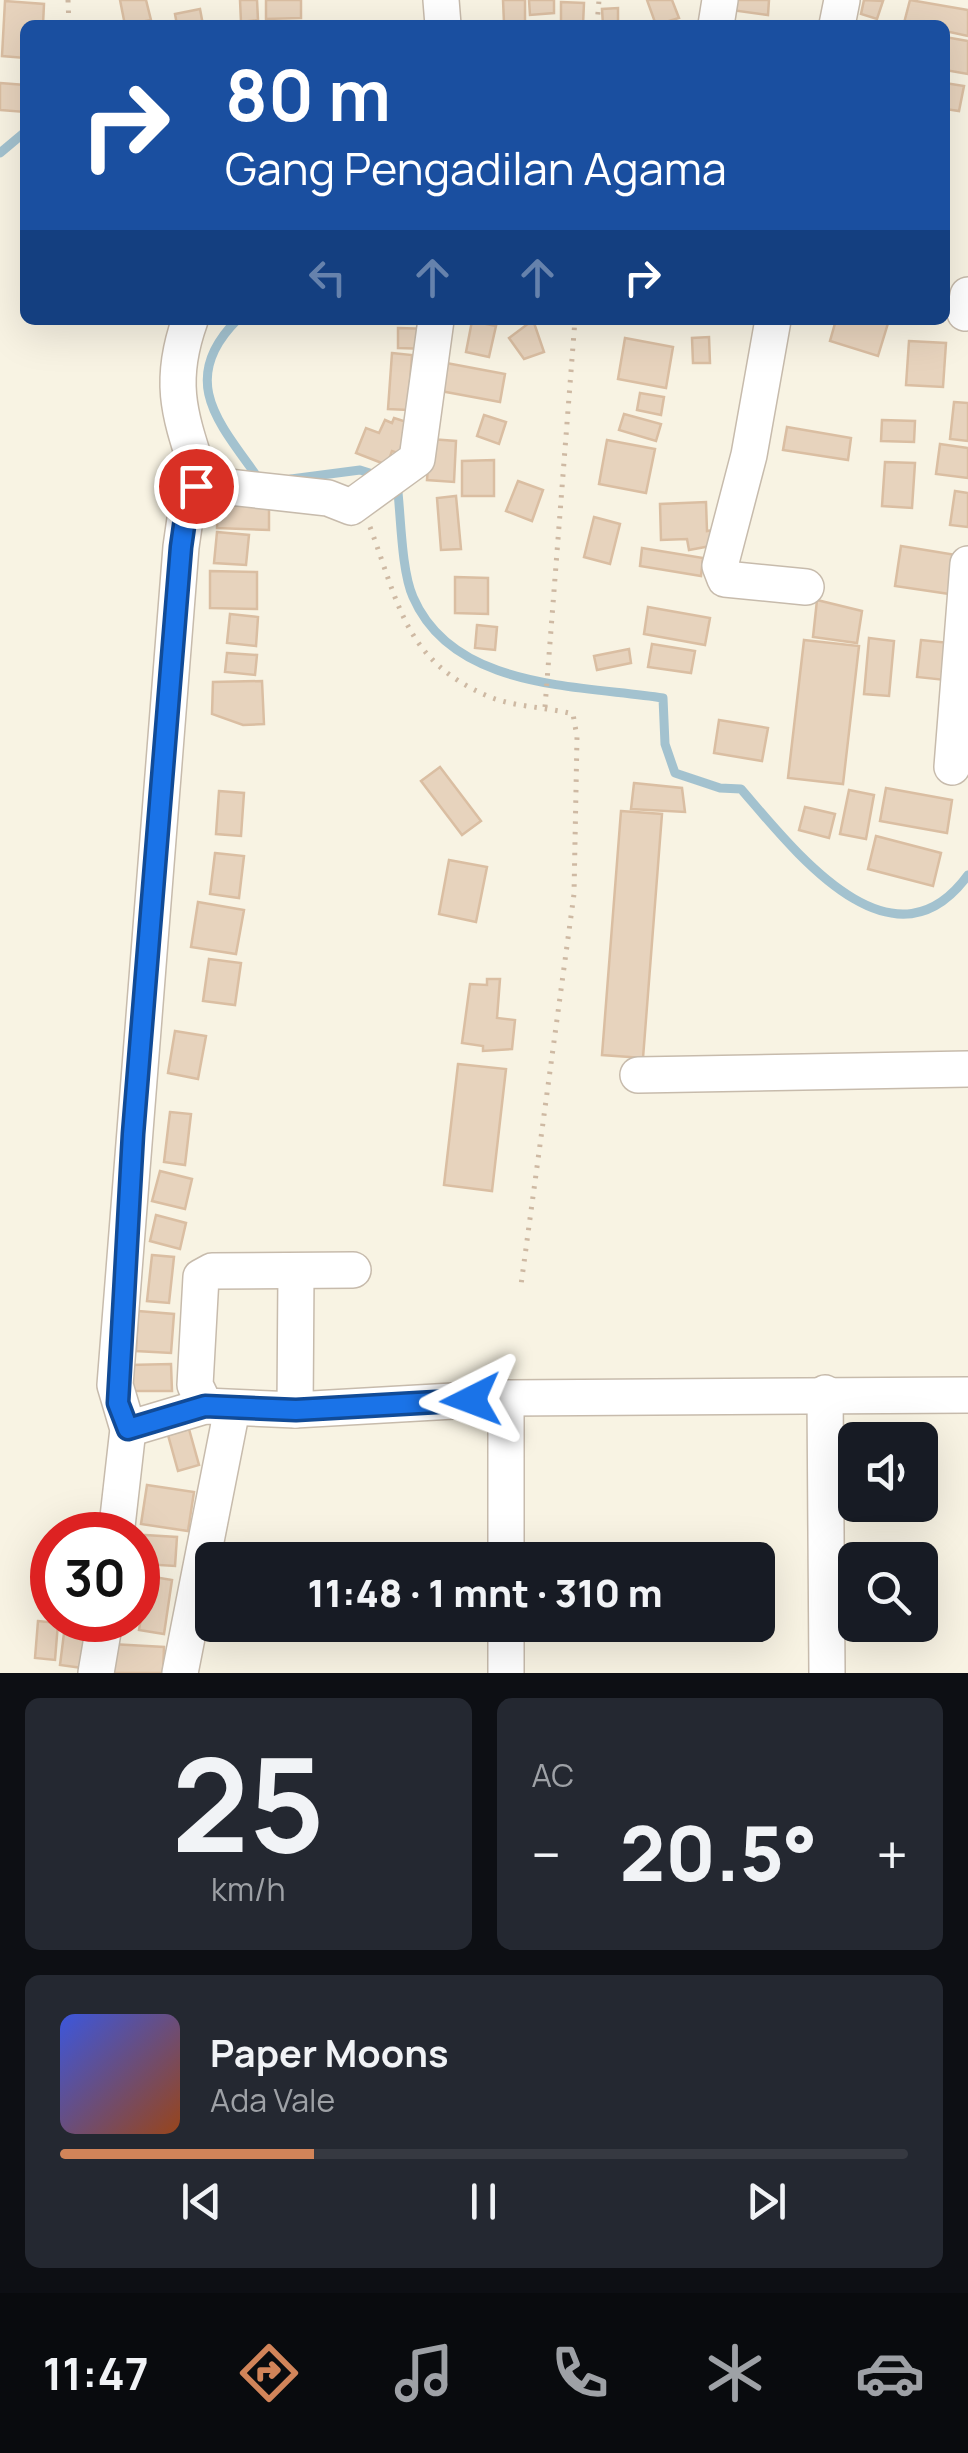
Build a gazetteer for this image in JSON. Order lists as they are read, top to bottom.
{
  "page": {
    "turn": ["80 m", "Gang Pengadilan Agama"],
    "limit": "30",
    "trip": "11:48 · 1 mnt · 310 m",
    "tile": [
      ["25", "km/h"],
      "AC"
    ],
    "heat": ["−", "20.5°", "+"],
    "song": ["Paper Moons", "Ada Vale"],
    "tabs": "11:47"
  }
}
